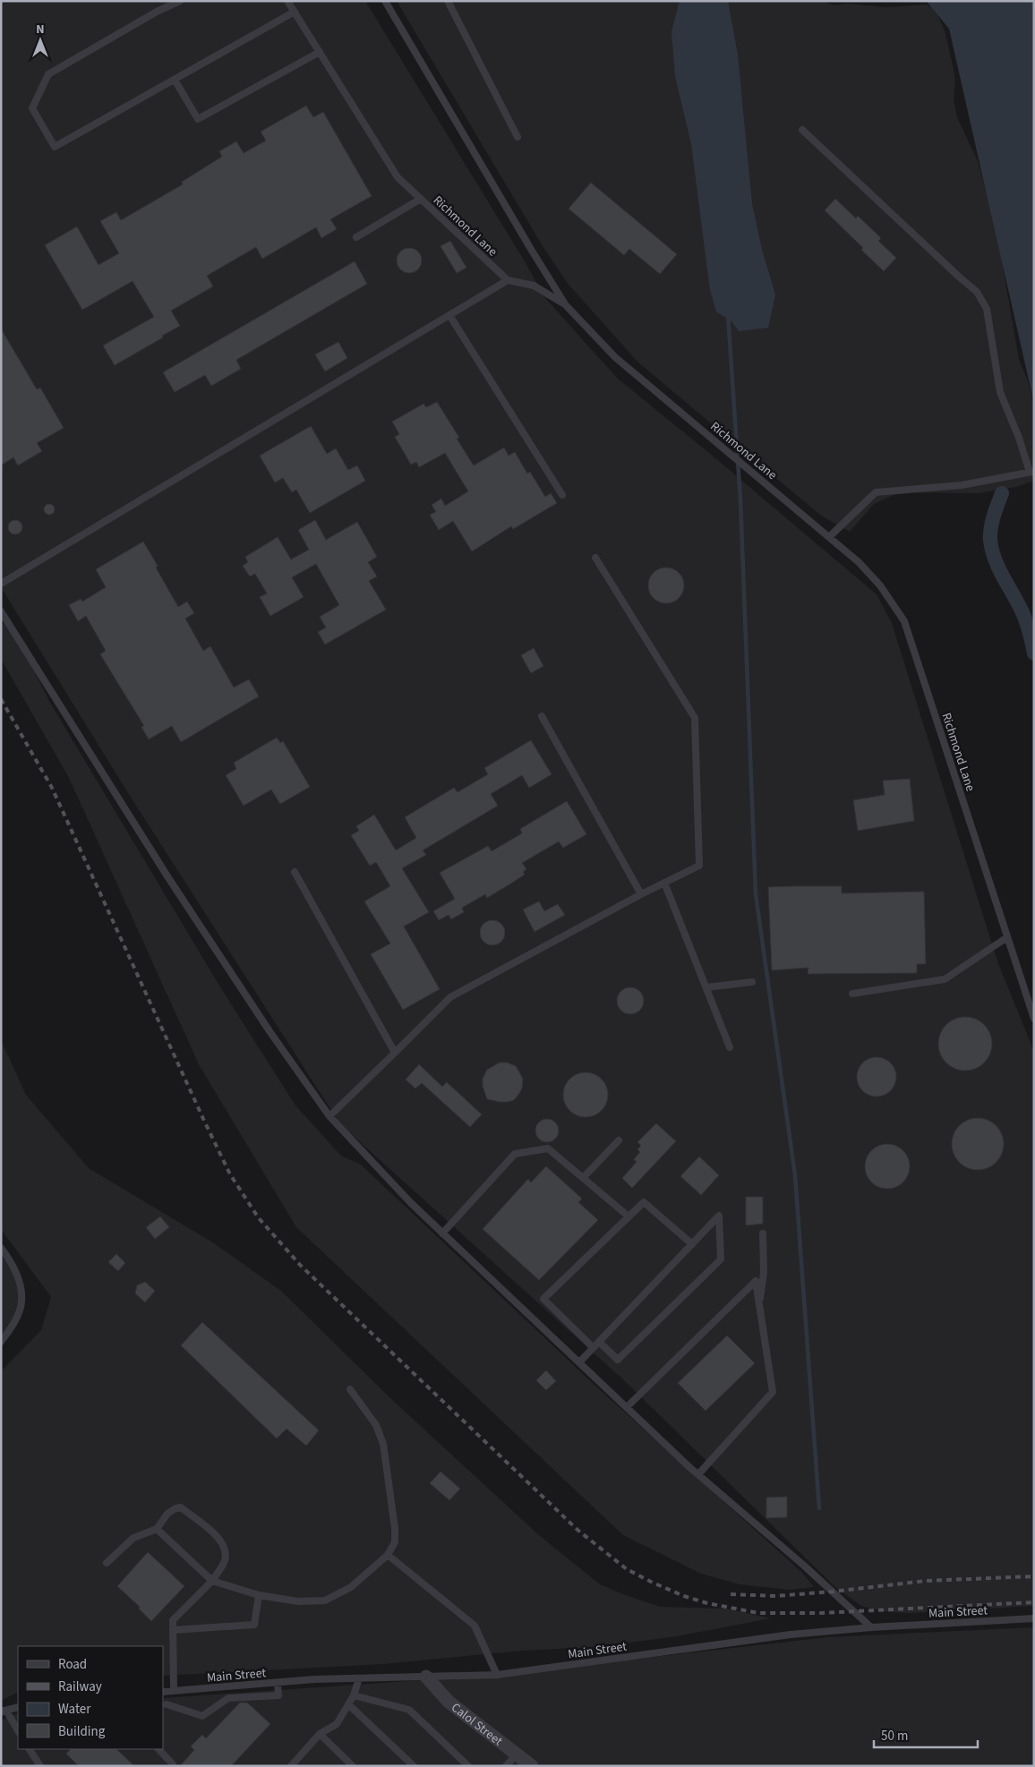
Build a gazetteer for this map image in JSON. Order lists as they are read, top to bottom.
{
  "streets": {
    "street": ["Calol Street"],
    "lane": ["Richmond Lane", "Main Street"]
  },
  "crossings": [
    ["Main Street", "Calol Street"]
  ],
  "legend": [
    "Road",
    "Railway",
    "Water",
    "Building"
  ],
  "scale_bar": "50 m",
  "north": "top"
}
